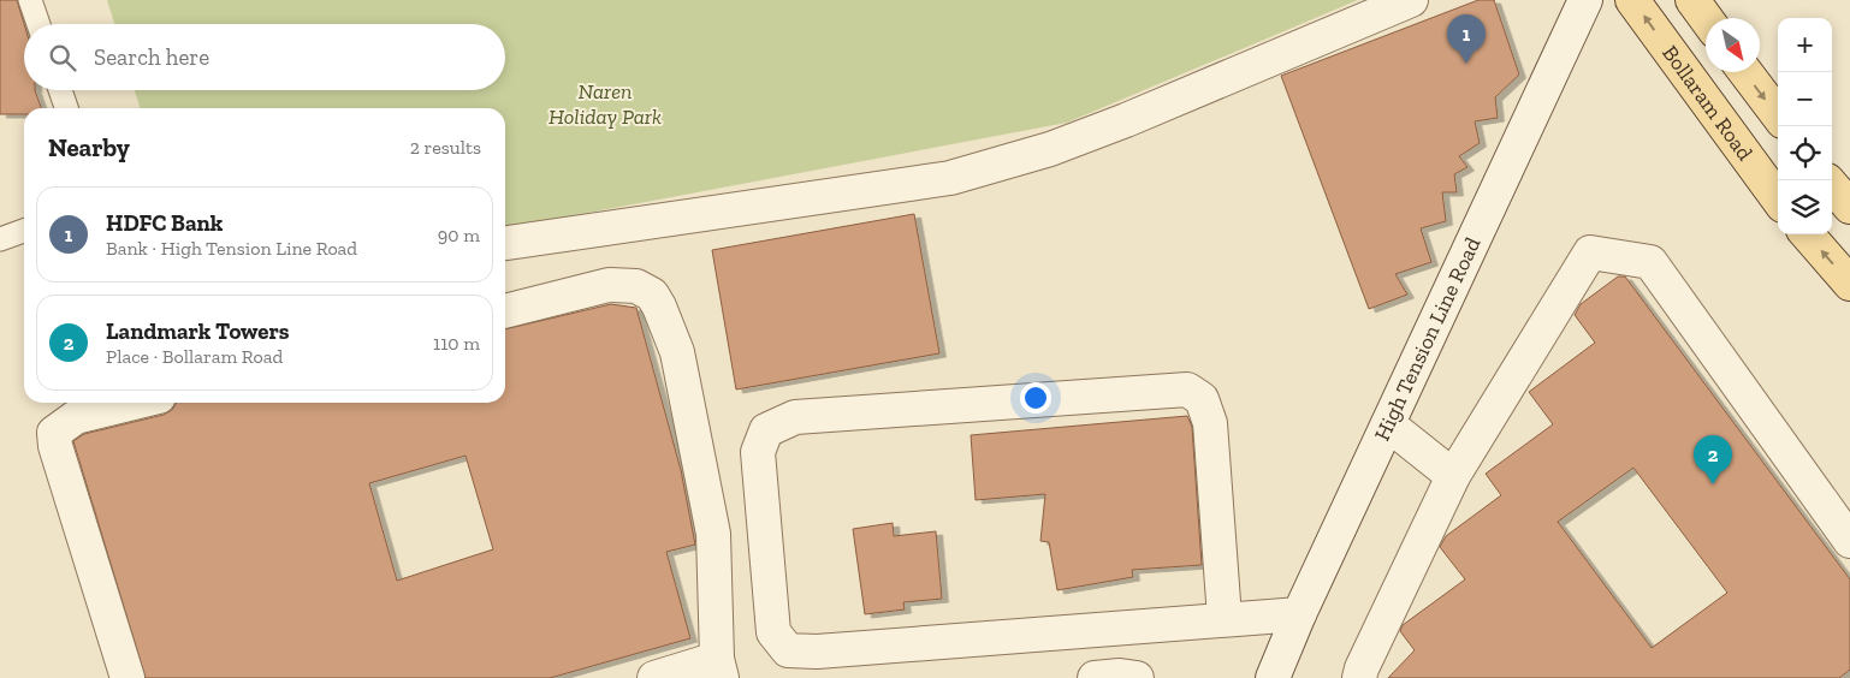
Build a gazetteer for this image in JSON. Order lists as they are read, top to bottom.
{
  "streets": {
    "main road": ["Bollaram Road"],
    "street": ["High Tension Line Road"]
  },
  "parks": ["Naren Holiday Park"],
  "north": "bottom right",
  "page": {
    "pins": ["1", "2"],
    "map_buttons": ["+", "−"],
    "search": "Search here",
    "heading": ["Nearby", "2 results"],
    "list": [
      {
        "mark": "1",
        "name": "HDFC Bank",
        "note": "Bank · High Tension Line Road",
        "value": "90 m"
      },
      {
        "mark": "2",
        "name": "Landmark Towers",
        "note": "Place · Bollaram Road",
        "value": "110 m"
      }
    ]
  }
}
